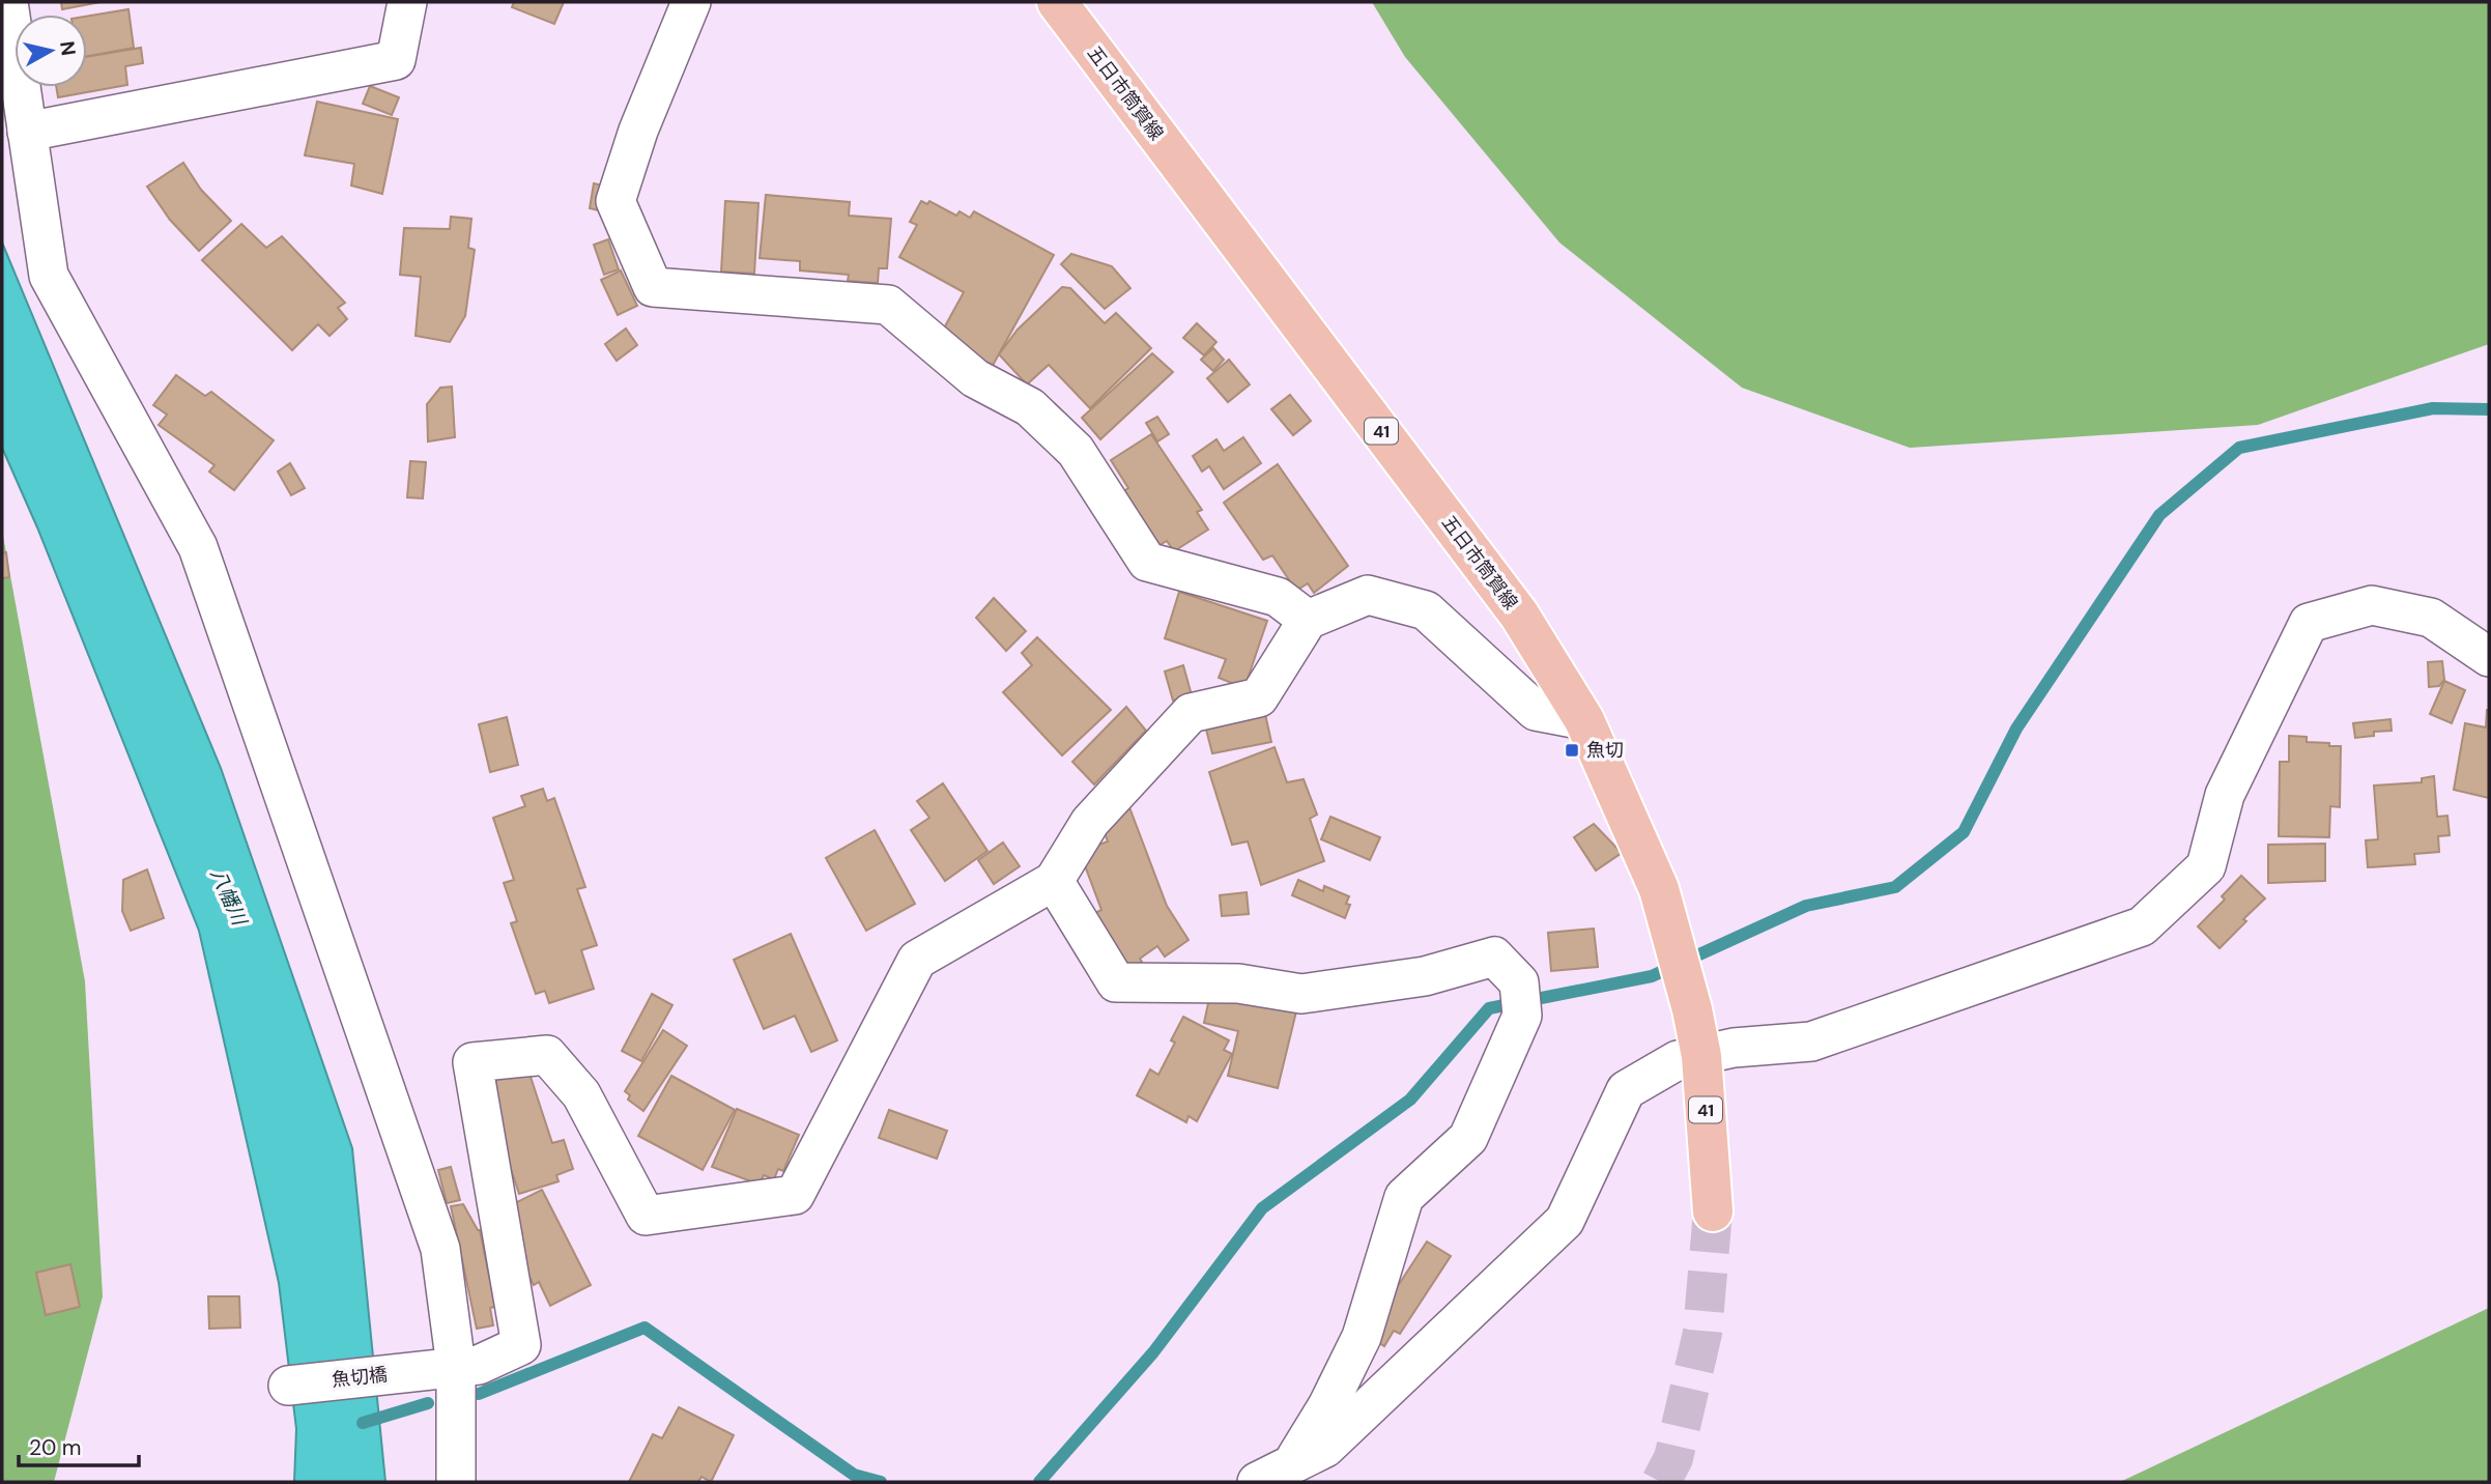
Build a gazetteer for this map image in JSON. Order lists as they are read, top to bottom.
{
  "streets": {
    "main road": ["五日市筒賀線", "41"],
    "street": ["魚切橋"]
  },
  "water": ["八幡川"],
  "places": {
    "transit": ["魚切"]
  },
  "scale_bar": "20 m",
  "north": "right"
}
